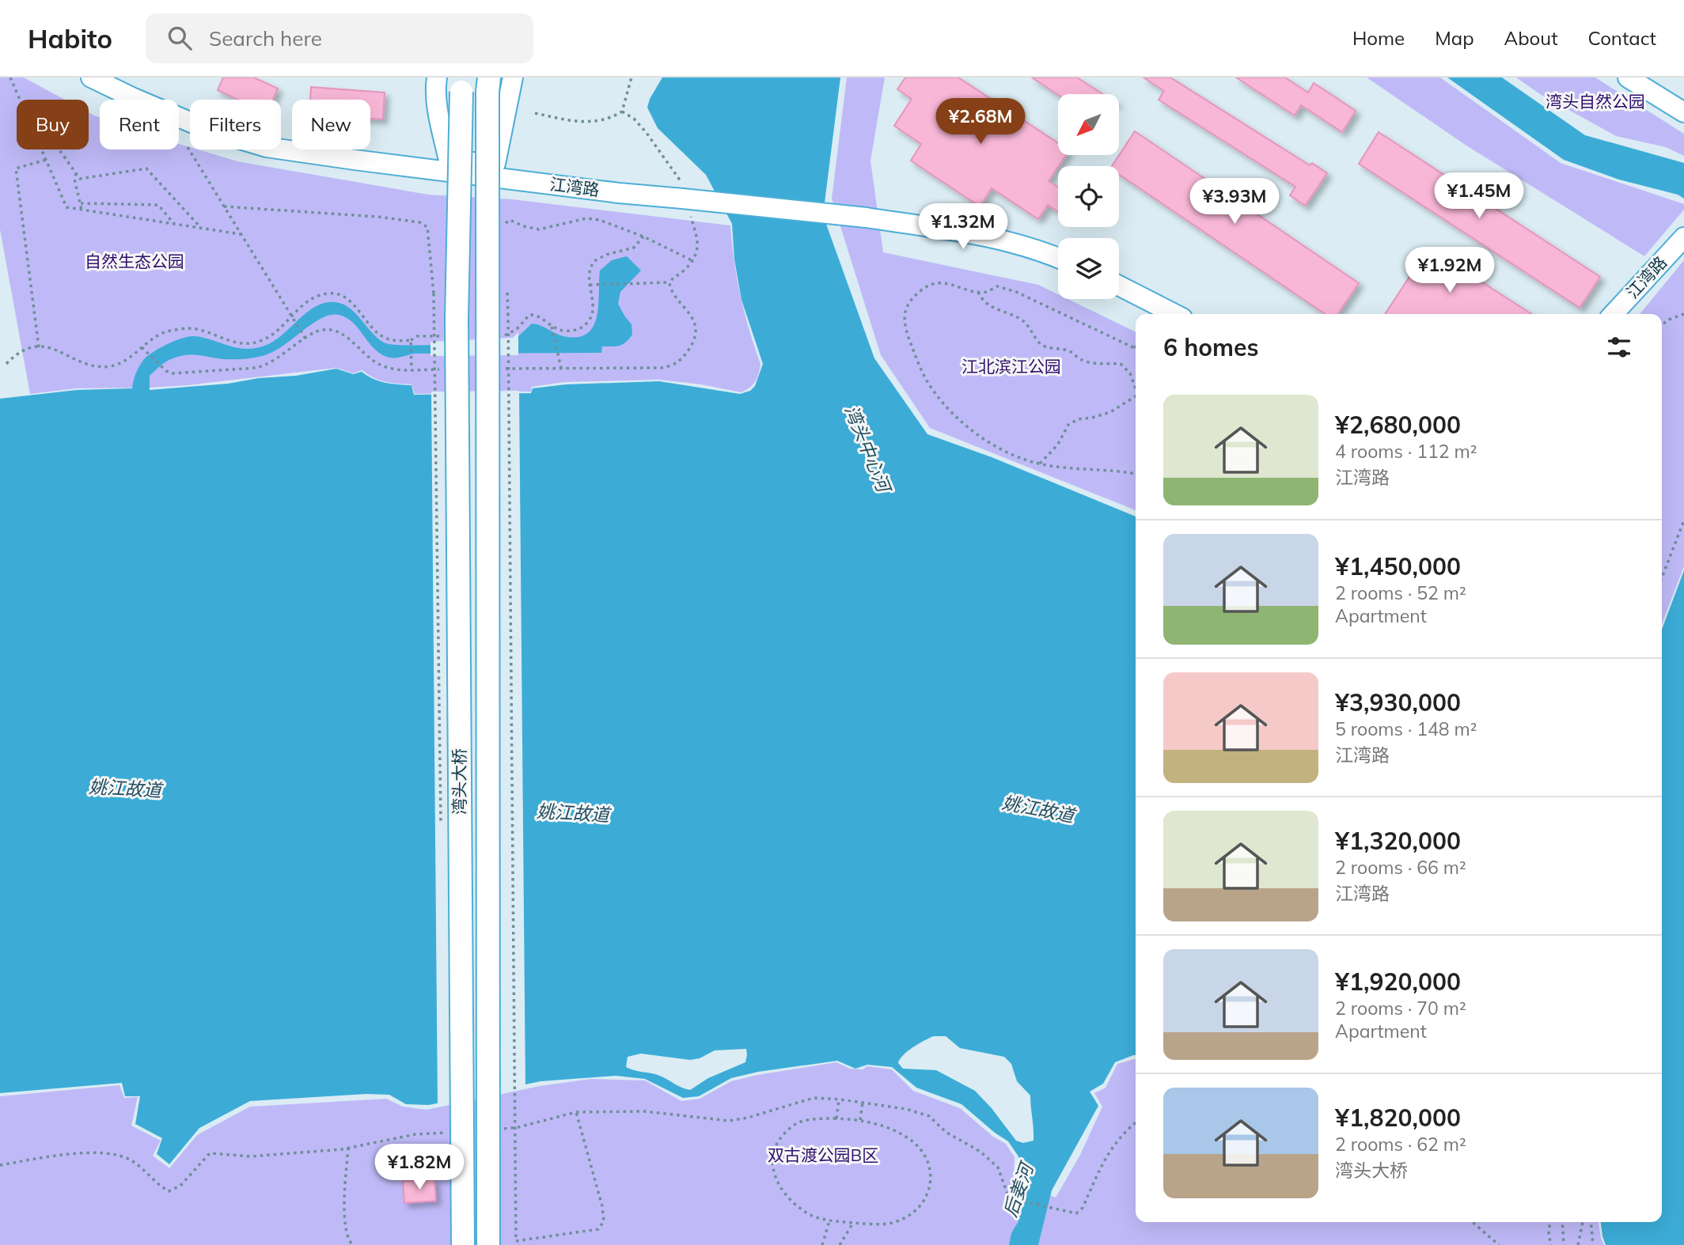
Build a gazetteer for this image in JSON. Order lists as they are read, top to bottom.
{
  "streets": {
    "main road": ["湾头大桥"],
    "street": ["江湾路"]
  },
  "water": ["湾头中心河", "姚江故道", "后姜河"],
  "parks": [
    "湾头自然公园",
    "自然生态公园",
    "江北滨江公园",
    "双古渡公园B区"
  ],
  "north": "bottom left",
  "page": {
    "header": "Habito",
    "search": "Search here",
    "nav": [
      "Home",
      "Map",
      "About",
      "Contact"
    ],
    "price": [
      "¥2.68M",
      "¥1.45M",
      "¥3.93M",
      "¥1.32M",
      "¥1.92M",
      "¥1.82M"
    ],
    "chip": [
      "Buy",
      "Rent",
      "Filters",
      "New"
    ],
    "heading": "6 homes",
    "list": [
      {
        "name": "¥2,680,000",
        "note": "4 rooms · 112 m² · 江湾路"
      },
      {
        "name": "¥1,450,000",
        "note": "2 rooms · 52 m² · Apartment"
      },
      {
        "name": "¥3,930,000",
        "note": "5 rooms · 148 m² · 江湾路"
      },
      {
        "name": "¥1,320,000",
        "note": "2 rooms · 66 m² · 江湾路"
      },
      {
        "name": "¥1,920,000",
        "note": "2 rooms · 70 m² · Apartment"
      },
      {
        "name": "¥1,820,000",
        "note": "2 rooms · 62 m² · 湾头大桥"
      }
    ]
  }
}
